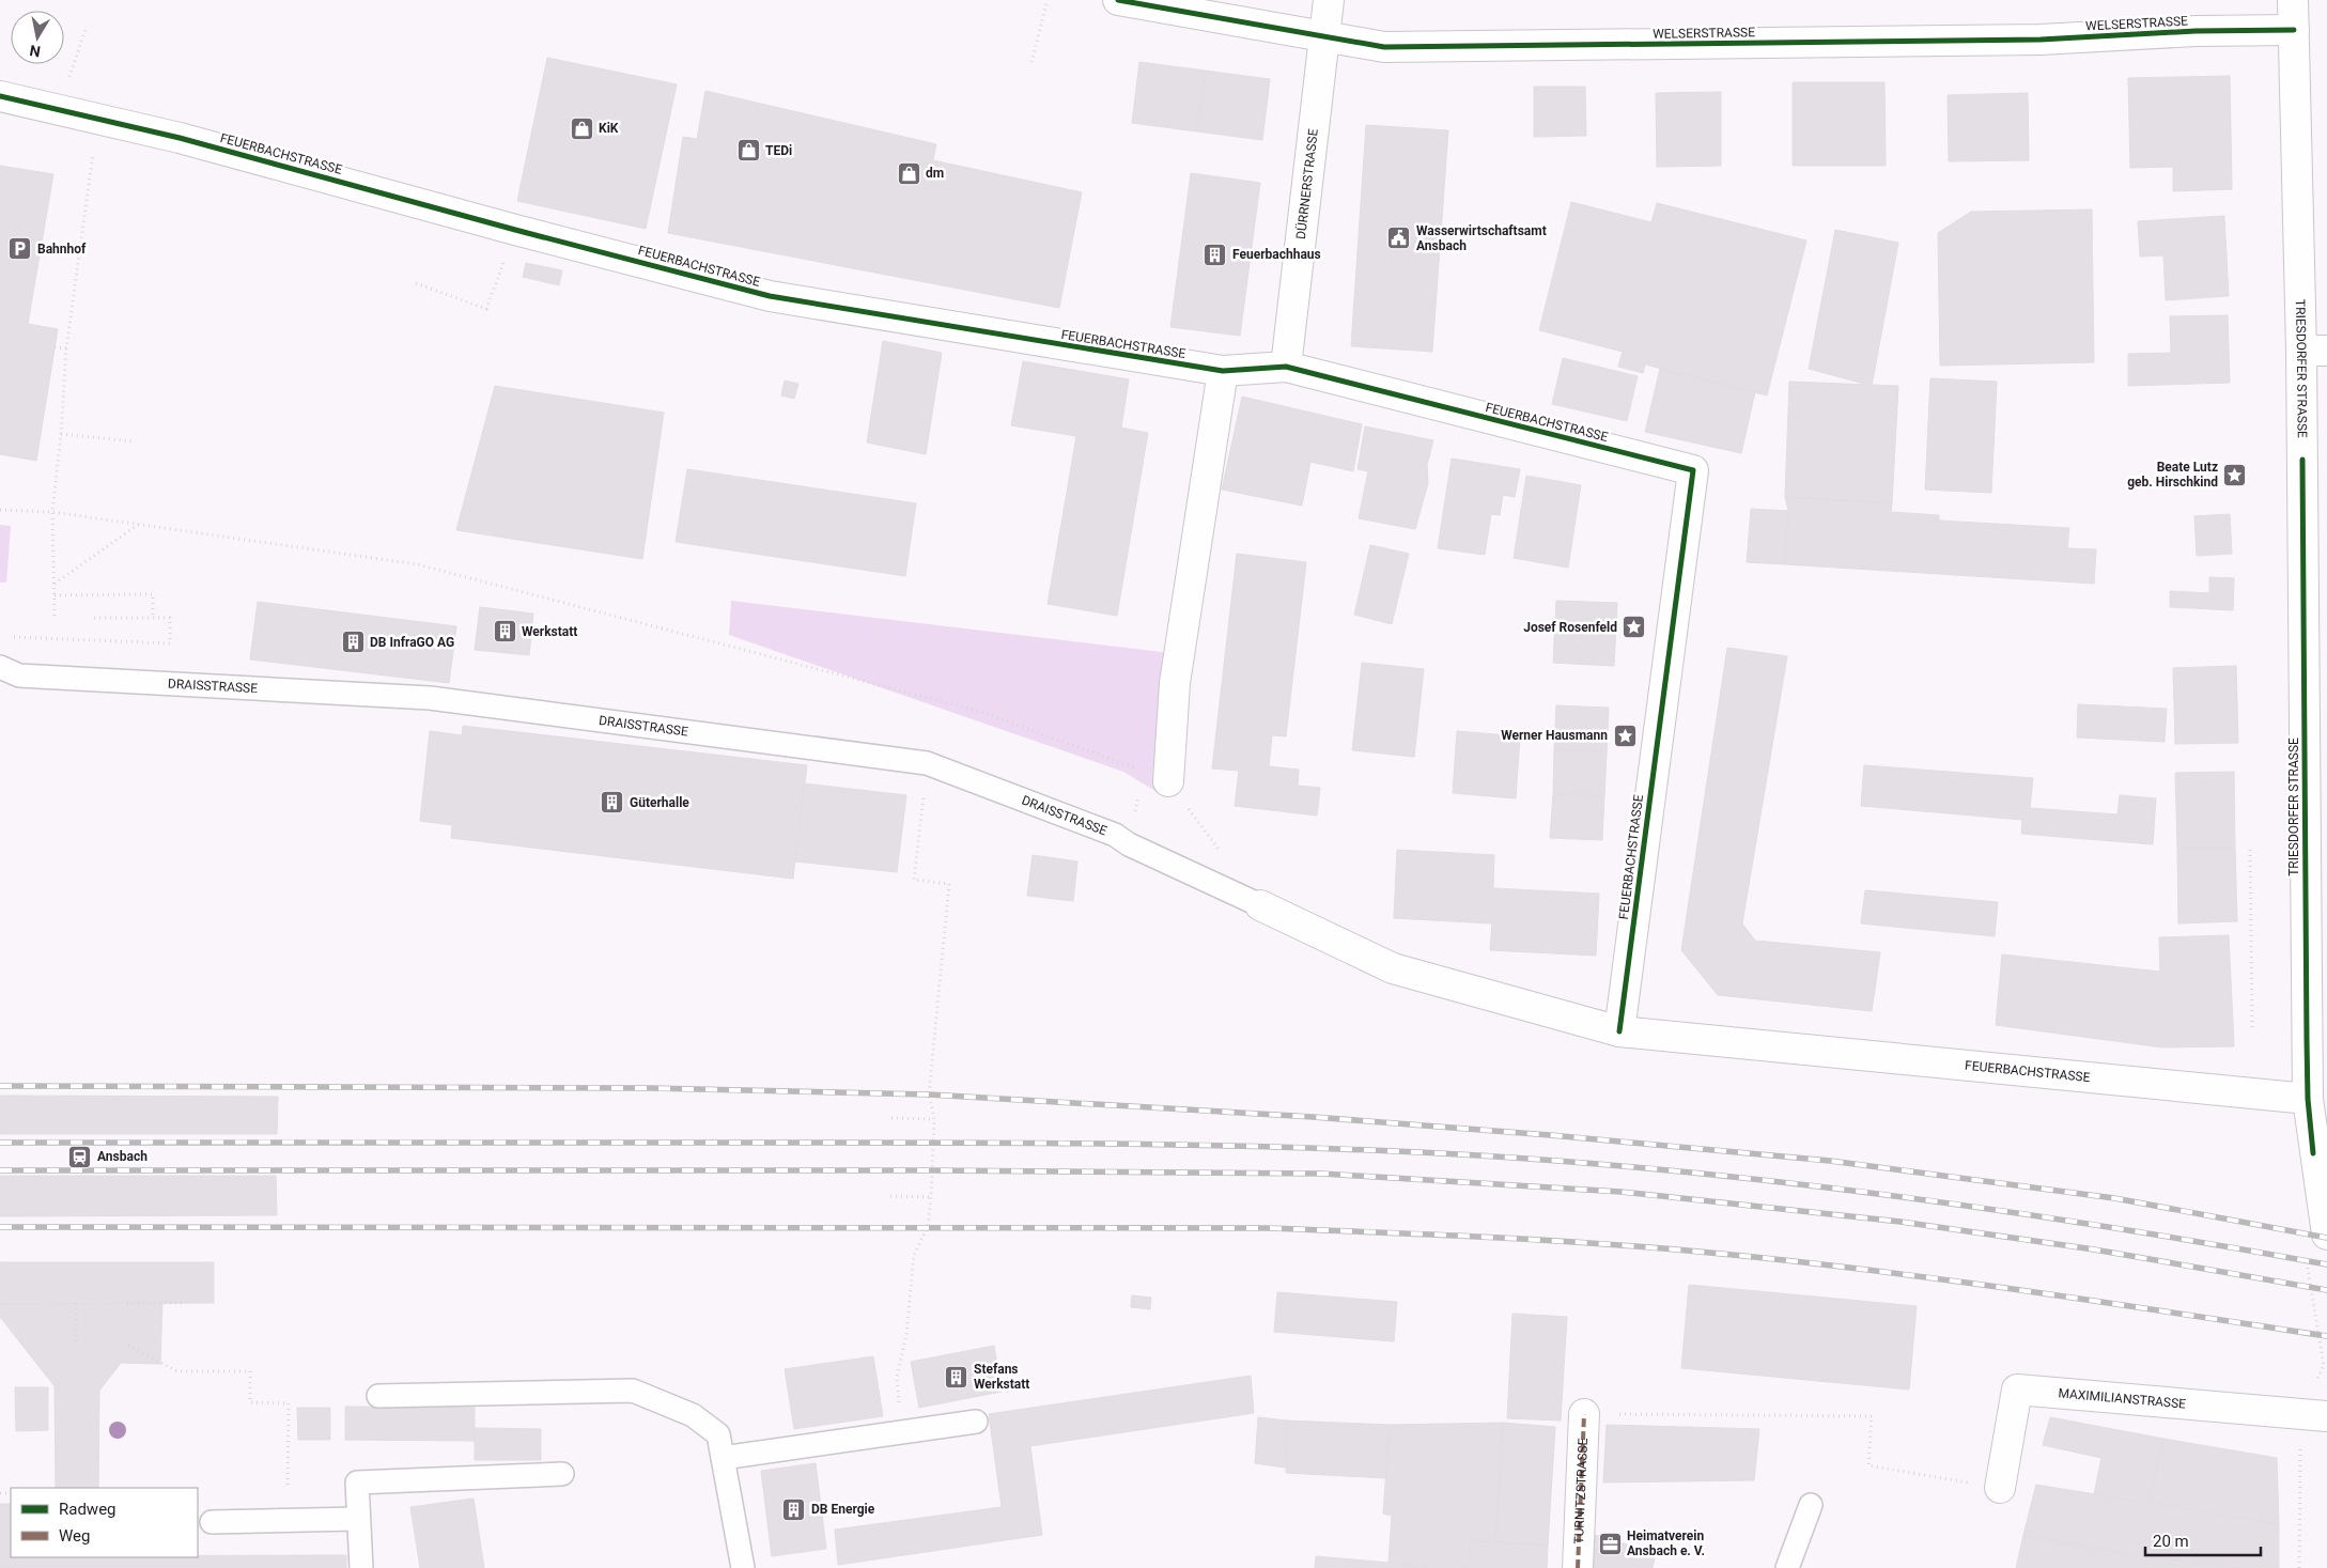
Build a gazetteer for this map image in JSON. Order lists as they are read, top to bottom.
{
  "streets": {
    "street": [
      "WELSERSTRASSE",
      "FEUERBACHSTRASSE",
      "DÜRRNERSTRASSE",
      "TRIESDORFER STRASSE",
      "MAXIMILIANSTRASSE",
      "TURNITZSTRASSE"
    ],
    "lane": ["DRAISSTRASSE"]
  },
  "crossings": [
    ["WELSERSTRASSE", "DÜRRNERSTRASSE"],
    ["WELSERSTRASSE", "TRIESDORFER STRASSE"],
    ["FEUERBACHSTRASSE", "DÜRRNERSTRASSE"],
    ["FEUERBACHSTRASSE", "TRIESDORFER STRASSE"],
    ["FEUERBACHSTRASSE", "DRAISSTRASSE"]
  ],
  "places": {
    "shop": ["KiK", "TEDi", "dm"],
    "public building": ["Wasserwirtschaftsamt Ansbach"],
    "parking": ["Bahnhof"],
    "building": [
      "Feuerbachhaus",
      "Werkstatt",
      "DB InfraGO AG",
      "Güterhalle",
      "Stefans Werkstatt",
      "DB Energie"
    ],
    "place": ["Beate Lutz geb. Hirschkind", "Josef Rosenfeld", "Werner Hausmann"],
    "station": ["Ansbach"],
    "office": ["Heimatverein Ansbach e. V."]
  },
  "legend": ["Radweg", "Weg"],
  "scale_bar": "20 m",
  "north": "bottom"
}
